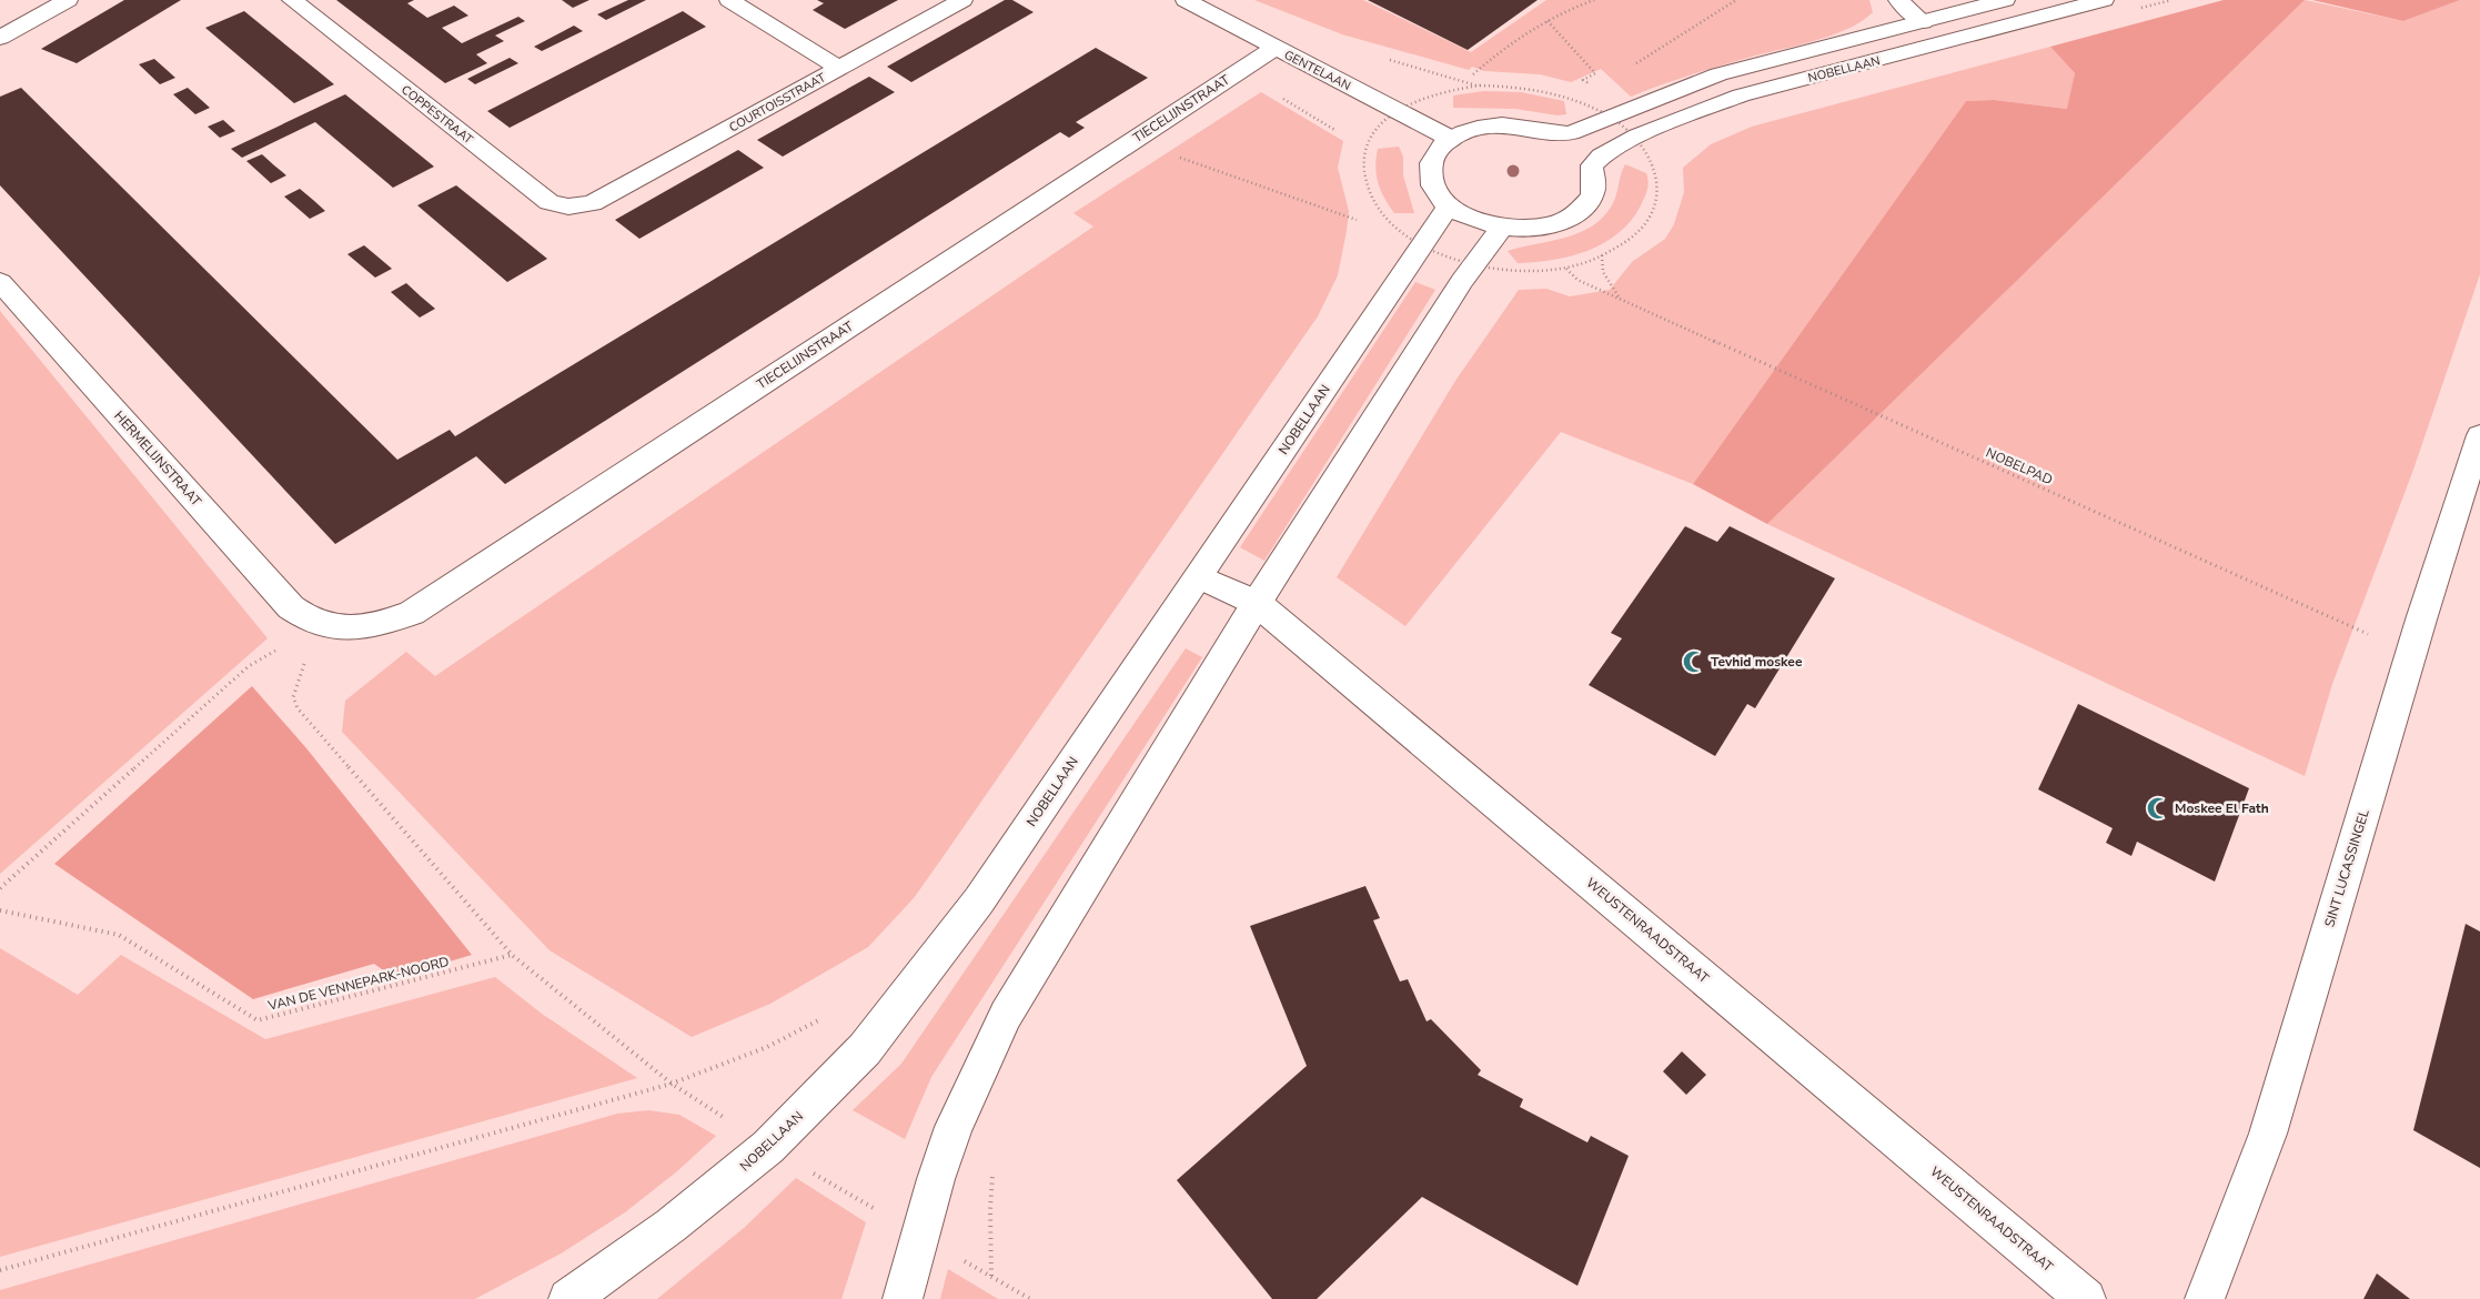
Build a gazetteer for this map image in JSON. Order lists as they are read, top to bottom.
{
  "streets": {
    "street": [
      "NOBELLAAN",
      "GENTELAAN",
      "COURTOISSTRAAT",
      "TIECELIJNSTRAAT",
      "COPPESTRAAT",
      "HERMELIJNSTRAAT",
      "SINT LUCASSINGEL",
      "WEUSTENRAADSTRAAT"
    ],
    "path": ["NOBELPAD", "VAN DE VENNEPARK-NOORD"]
  },
  "crossings": [
    ["NOBELLAAN", "GENTELAAN"],
    ["NOBELLAAN", "WEUSTENRAADSTRAAT"],
    ["GENTELAAN", "TIECELIJNSTRAAT"],
    ["COURTOISSTRAAT", "COPPESTRAAT"],
    ["TIECELIJNSTRAAT", "HERMELIJNSTRAAT"],
    ["NOBELPAD", "SINT LUCASSINGEL"]
  ],
  "places": {
    "mosque": ["Tevhid moskee", "Moskee El Fath"]
  }
}
